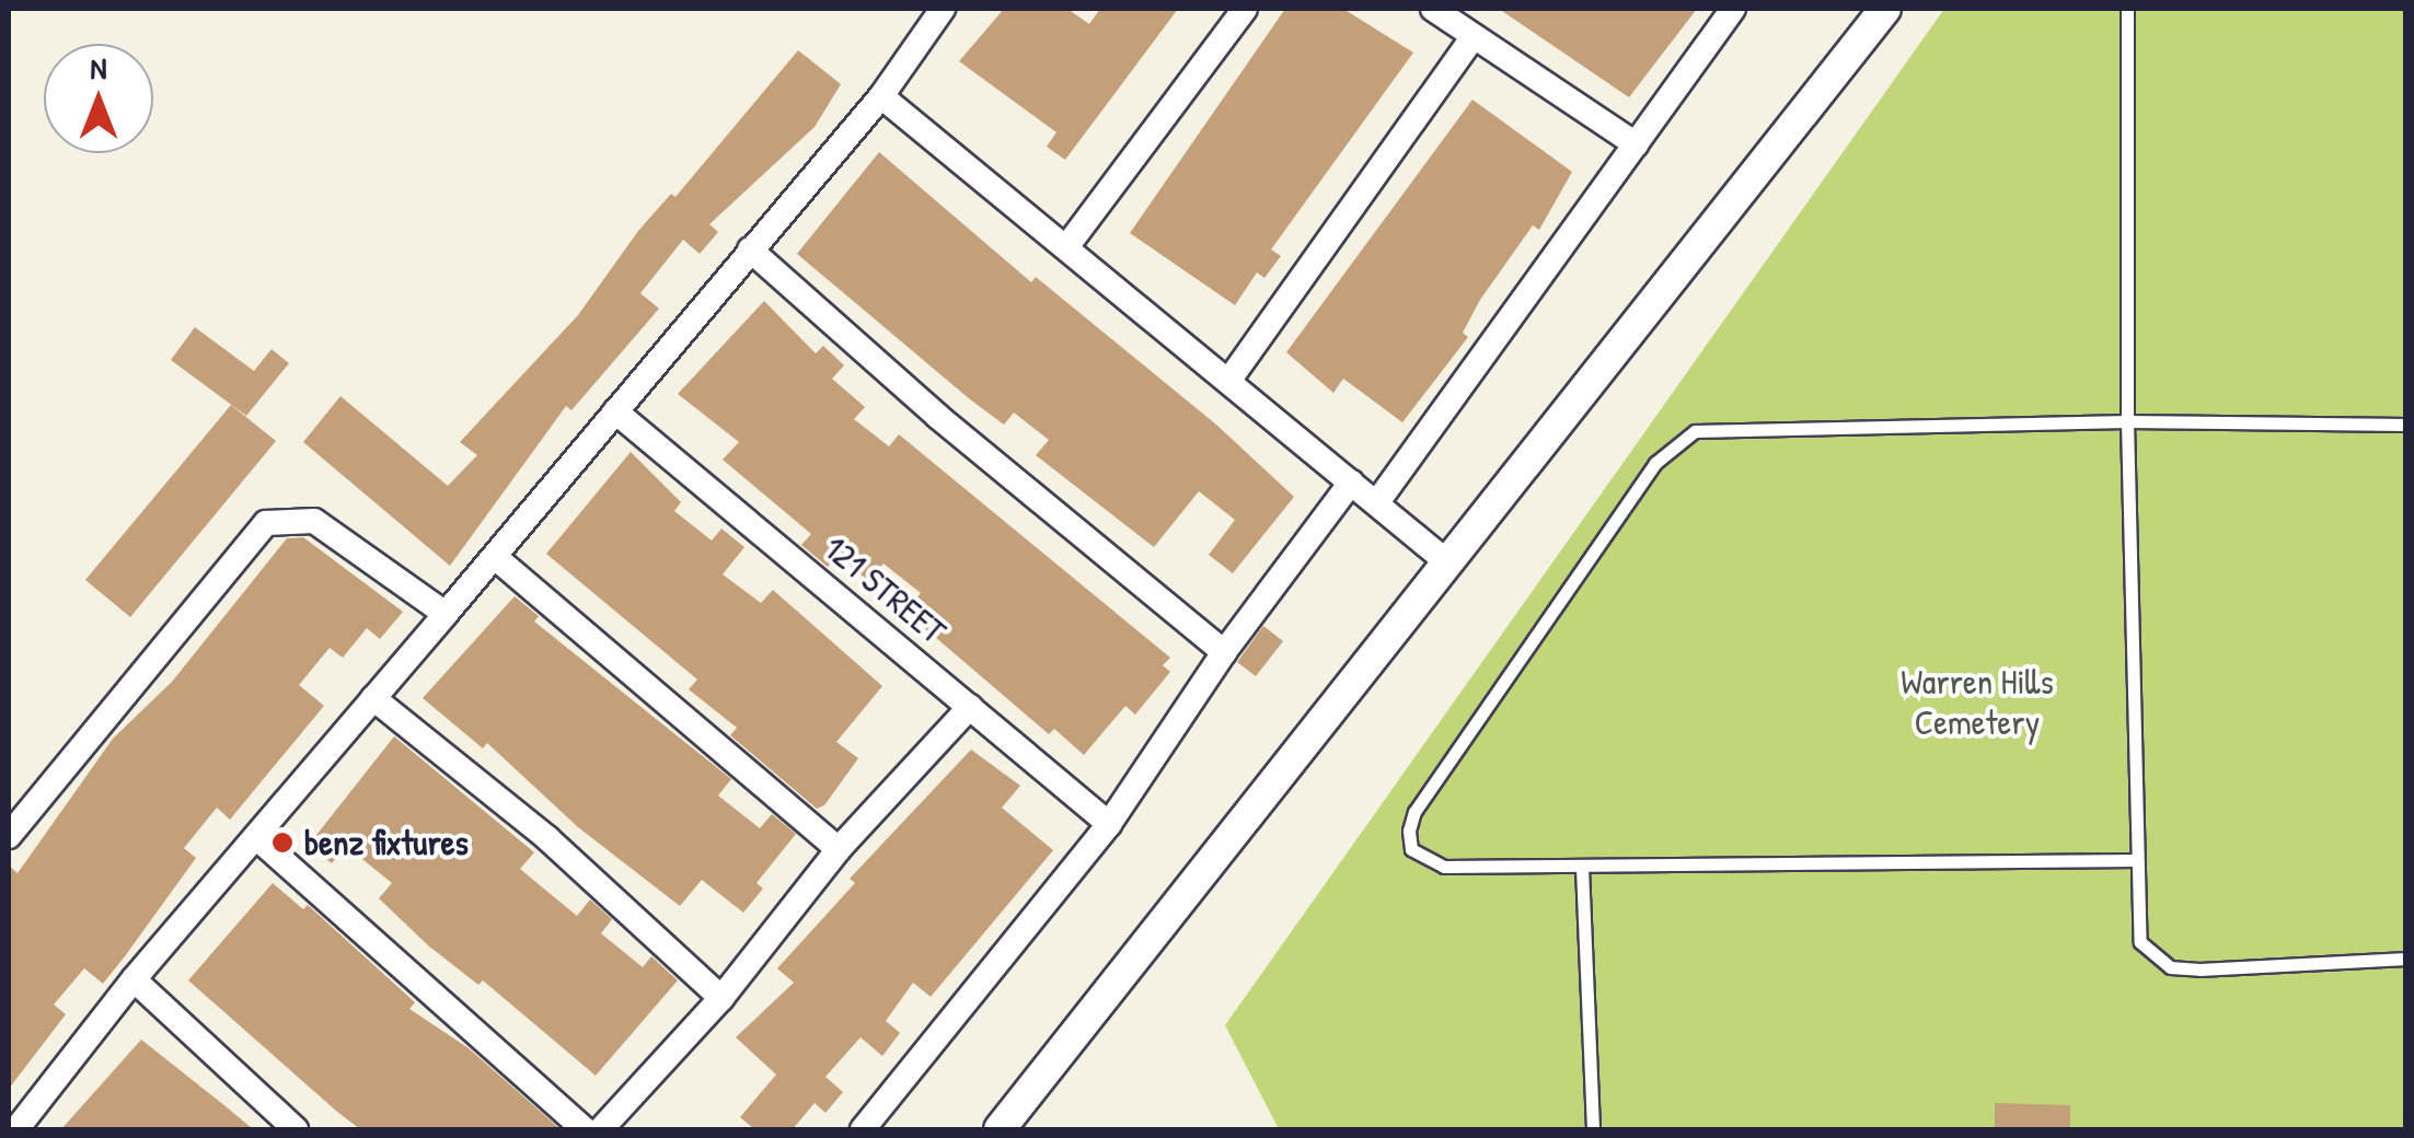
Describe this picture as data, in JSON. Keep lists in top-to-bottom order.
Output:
{
  "streets": {
    "street": ["121 STREET"]
  },
  "parks": ["Warren Hills Cemetery"],
  "places": ["benz fixtures"],
  "north": "top"
}
